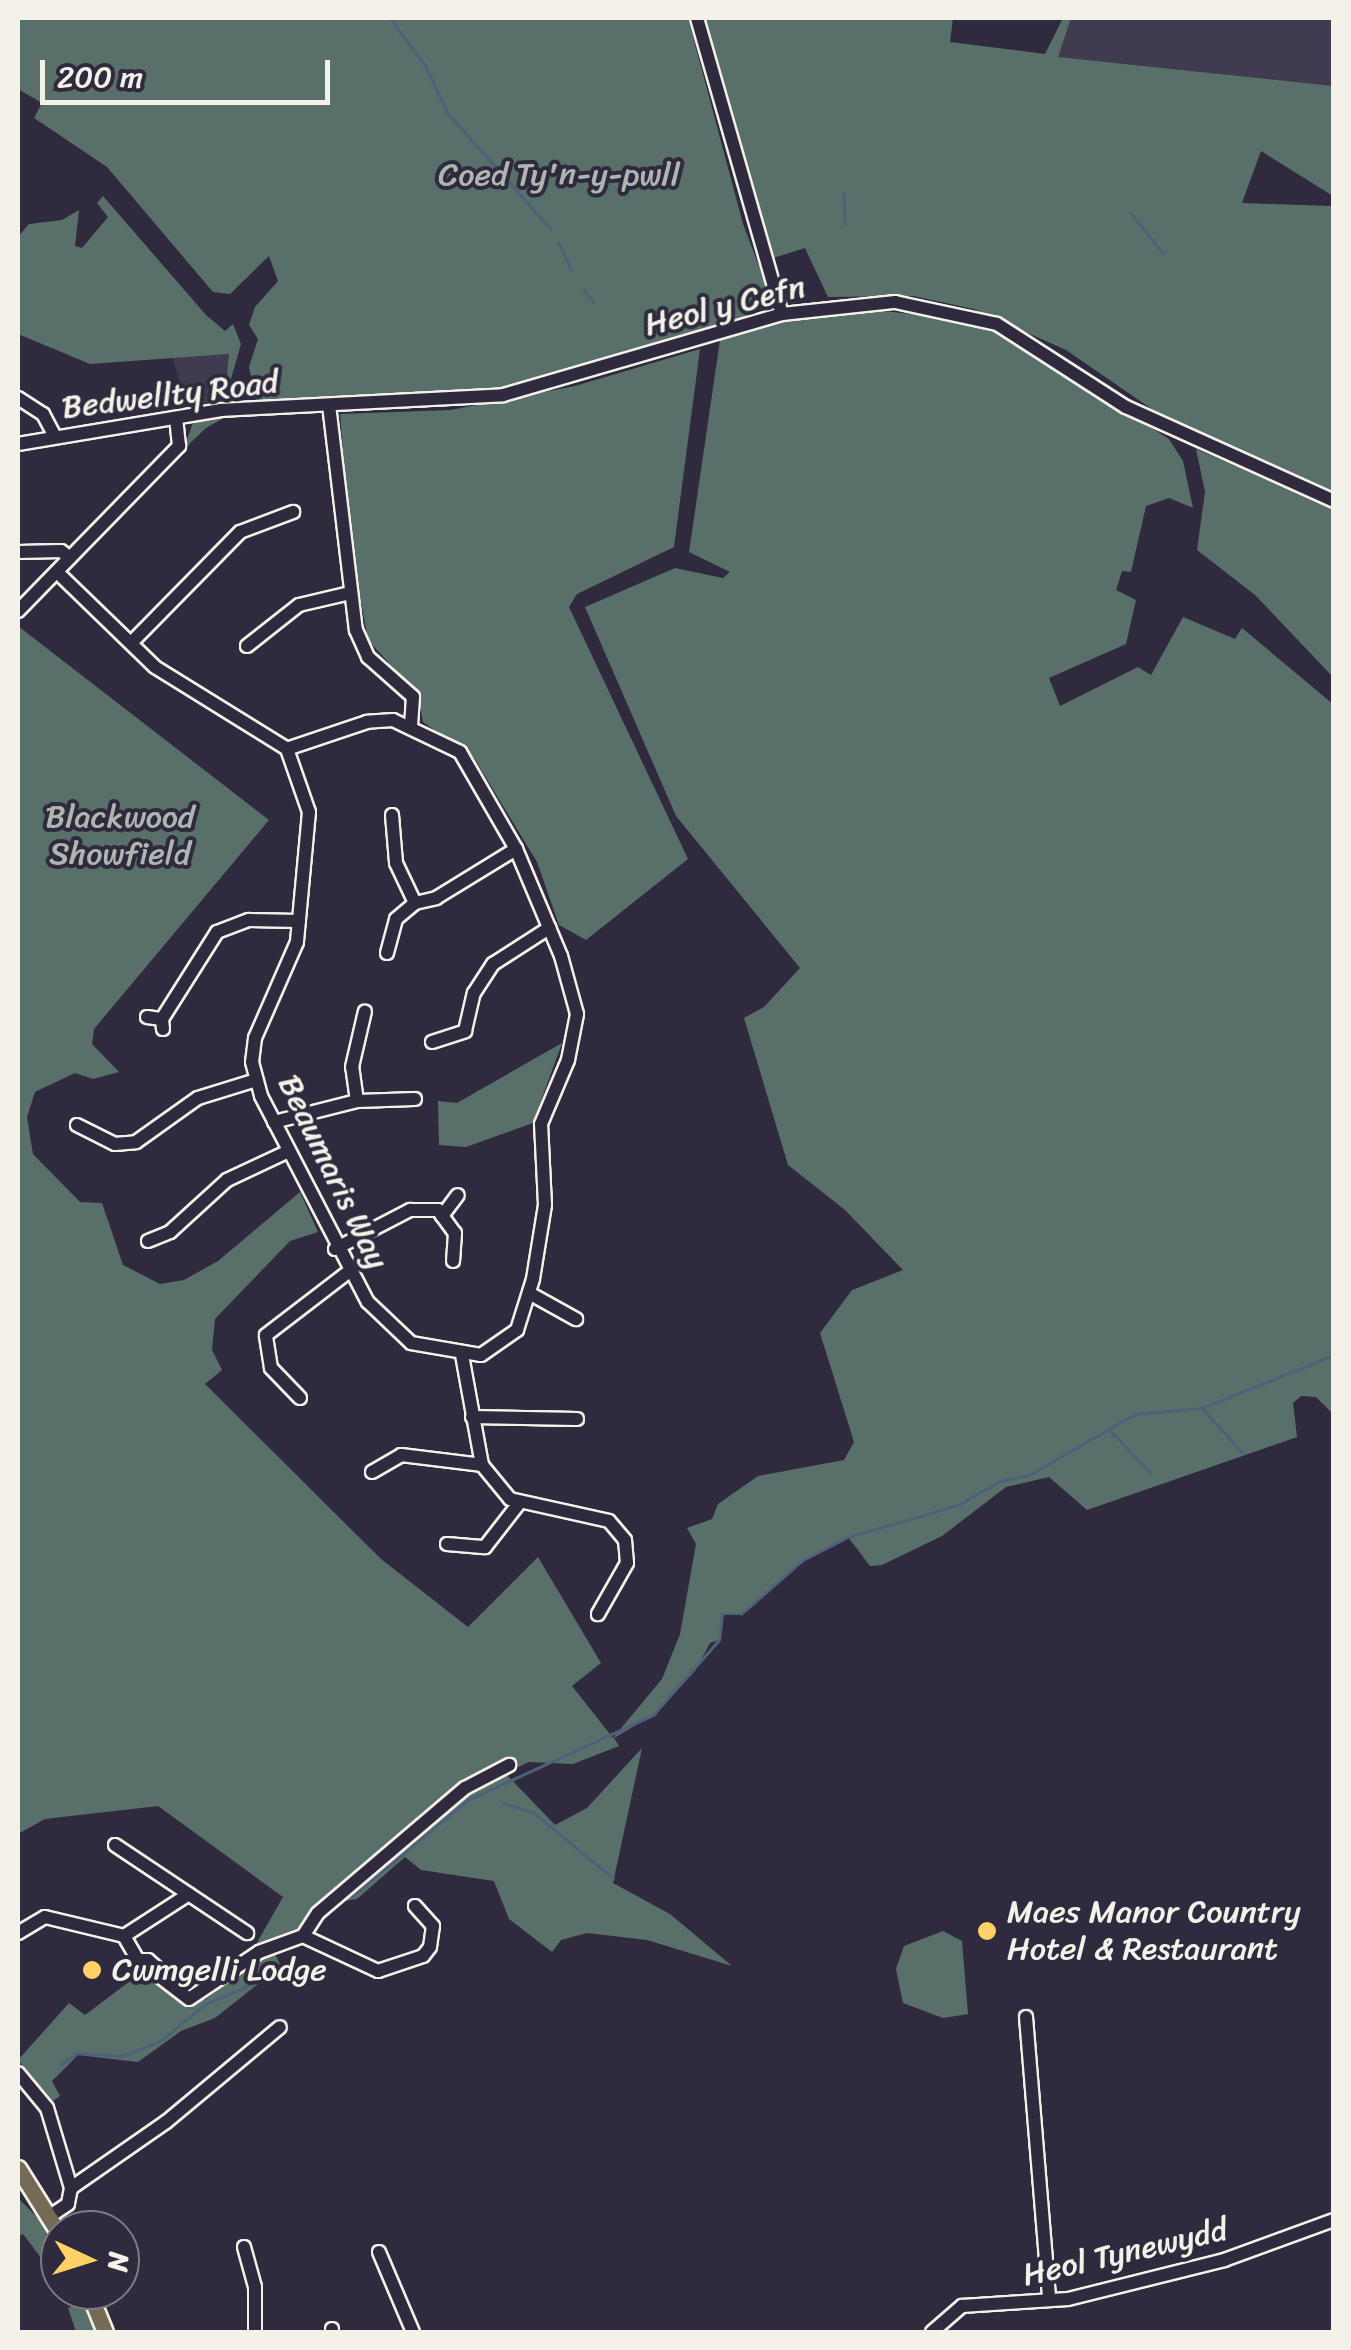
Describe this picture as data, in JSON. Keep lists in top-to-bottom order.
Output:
{
  "streets": {
    "street": [
      "Heol y Cefn",
      "Bedwellty Road",
      "Beaumaris Way",
      "Heol Tynewydd"
    ]
  },
  "crossings": [
    ["Heol y Cefn", "Bedwellty Road"]
  ],
  "parks": ["Coed Ty'n-y-pwll", "Blackwood Showfield"],
  "places": ["Maes Manor Country Hotel & Restaurant", "Cwmgelli Lodge"],
  "scale_bar": "200 m",
  "north": "right"
}
